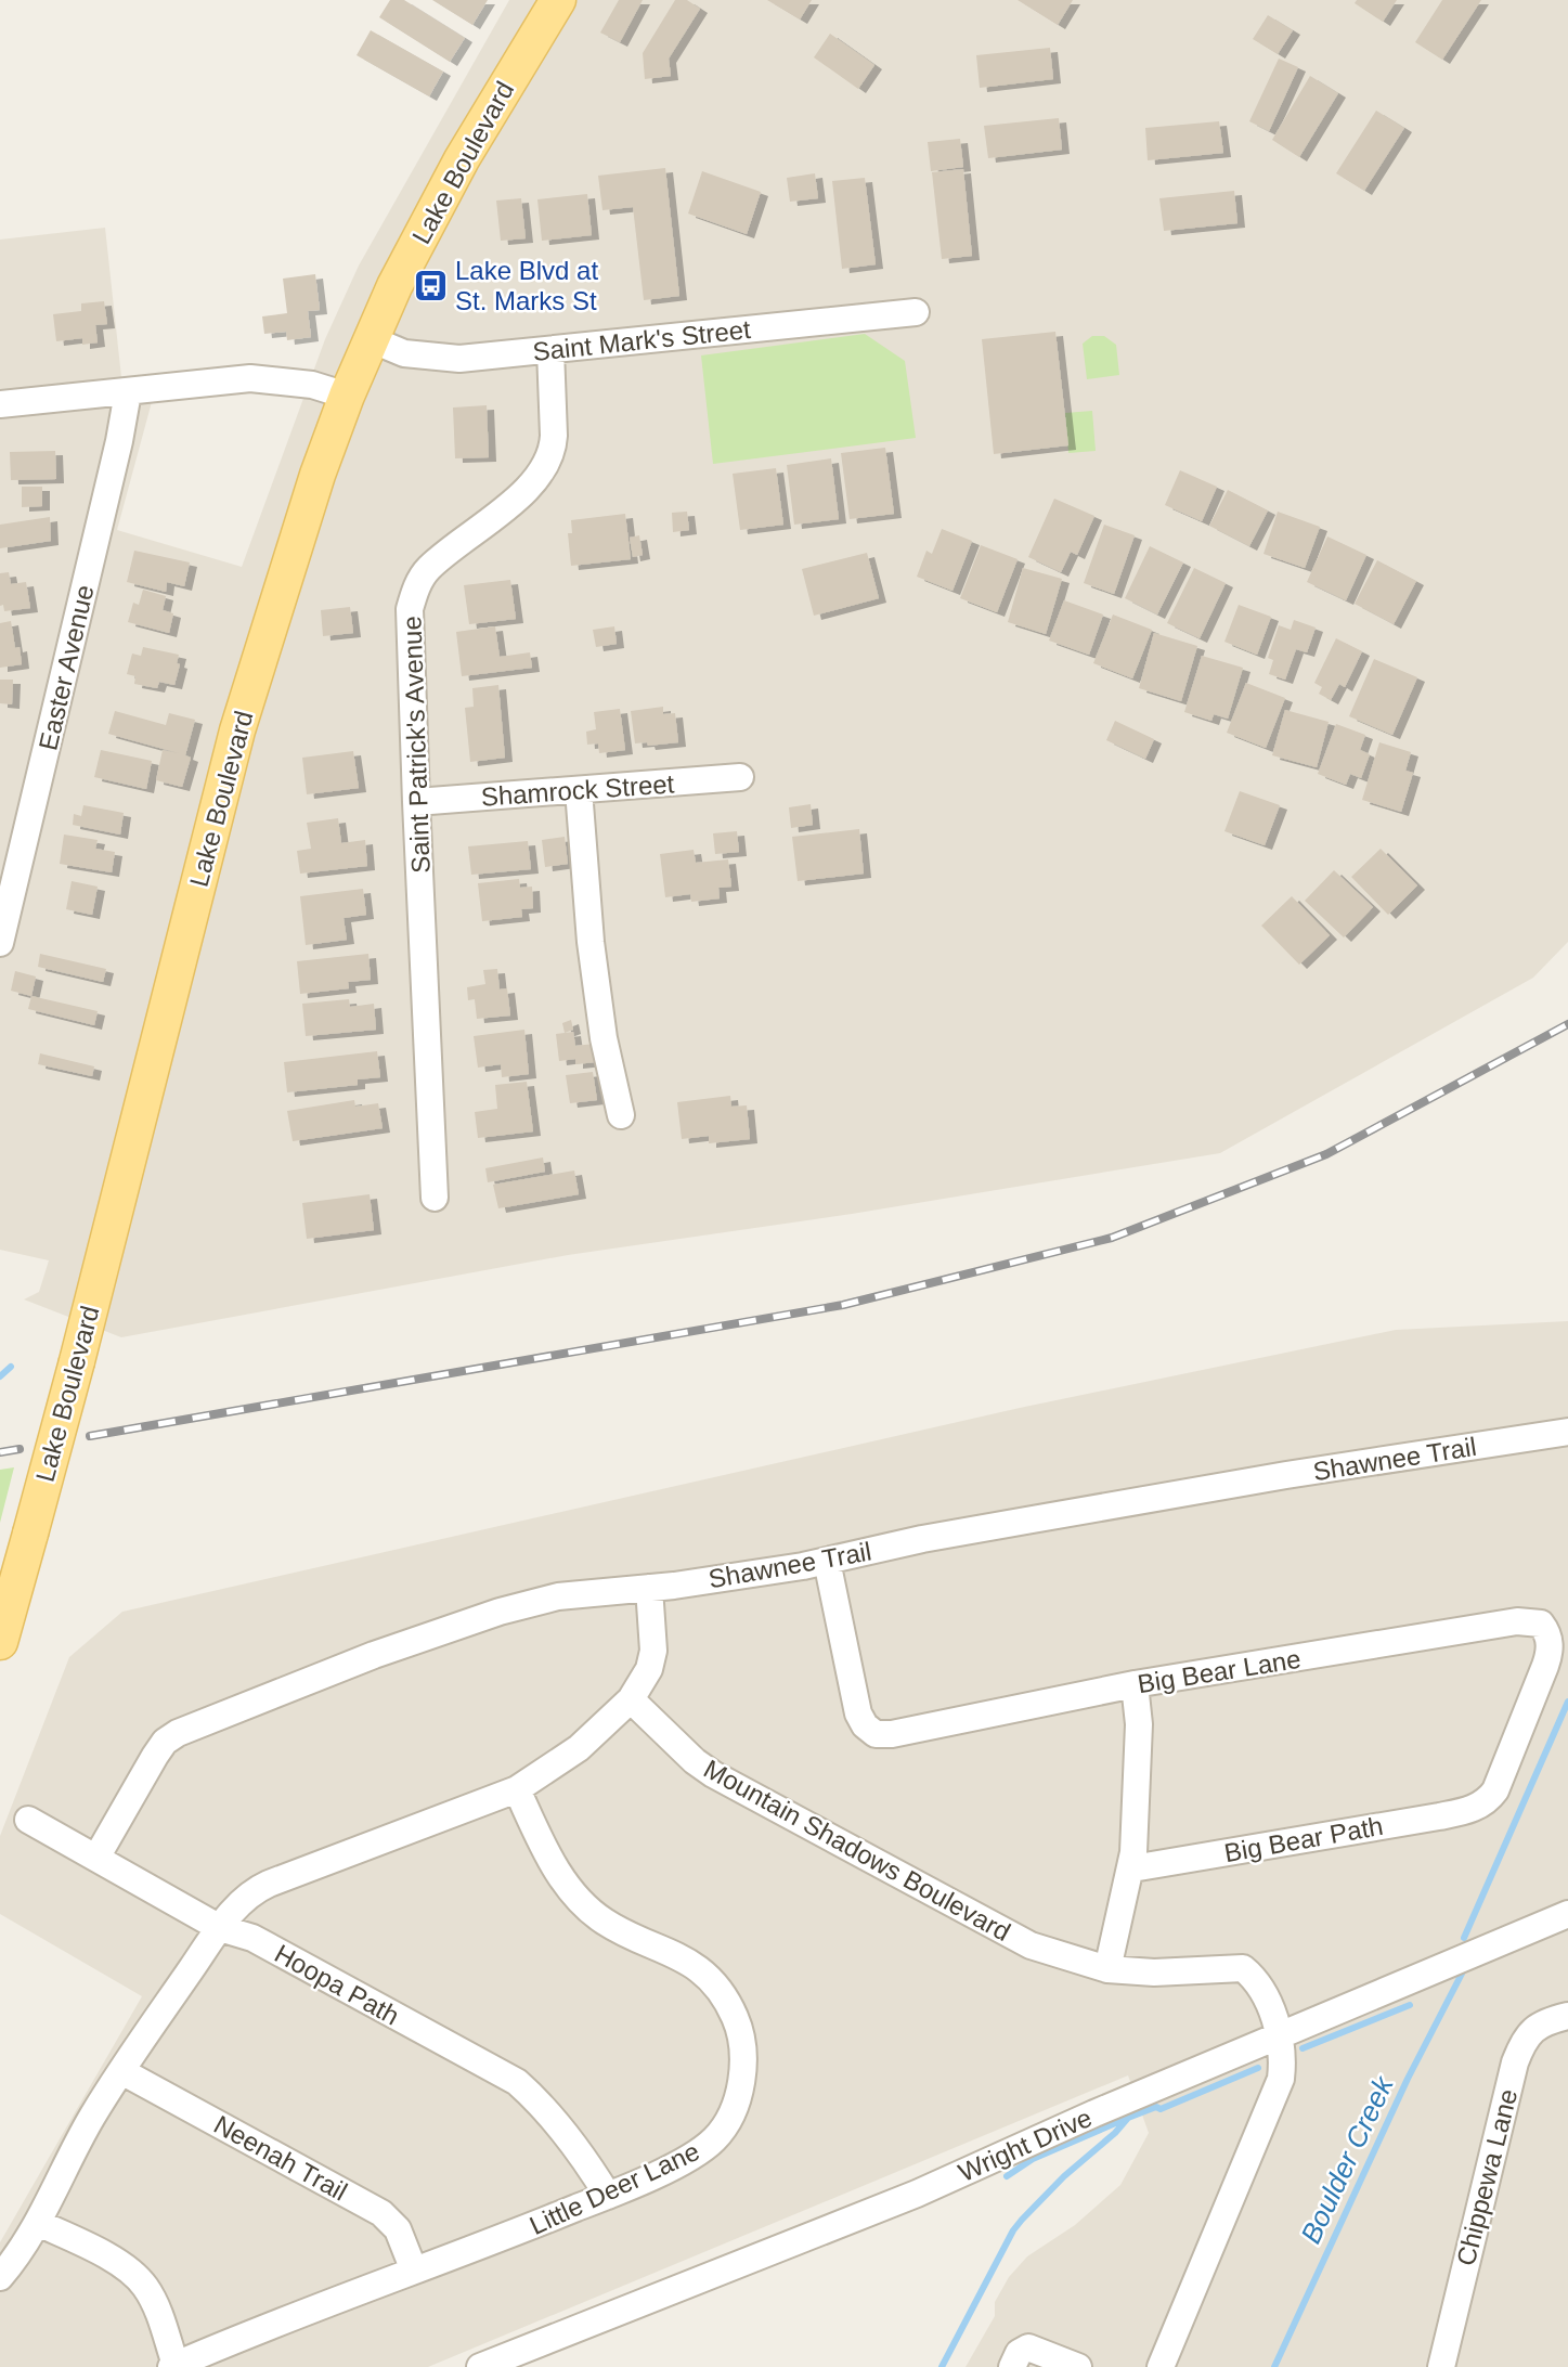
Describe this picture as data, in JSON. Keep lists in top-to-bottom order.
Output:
{
  "streets": {
    "main road": ["Lake Boulevard"],
    "street": [
      "Saint Mark's Street",
      "Easter Avenue",
      "Saint Patrick's Avenue",
      "Shamrock Street",
      "Shawnee Trail",
      "Big Bear Lane",
      "Big Bear Path",
      "Mountain Shadows Boulevard",
      "Hoopa Path",
      "Wright Drive",
      "Neenah Trail",
      "Chippewa Lane",
      "Little Deer Lane"
    ]
  },
  "crossings": [
    ["Lake Boulevard", "Saint Mark's Street"],
    ["Saint Mark's Street", "Saint Patrick's Avenue"],
    ["Saint Patrick's Avenue", "Shamrock Street"],
    ["Shawnee Trail", "Big Bear Lane"],
    ["Shawnee Trail", "Hoopa Path"],
    ["Big Bear Lane", "Big Bear Path"],
    ["Mountain Shadows Boulevard", "Wright Drive"],
    ["Hoopa Path", "Little Deer Lane"],
    ["Neenah Trail", "Little Deer Lane"]
  ],
  "water": ["Boulder Creek"],
  "places": {
    "bus stop": ["Lake Blvd at St. Marks St"]
  }
}
